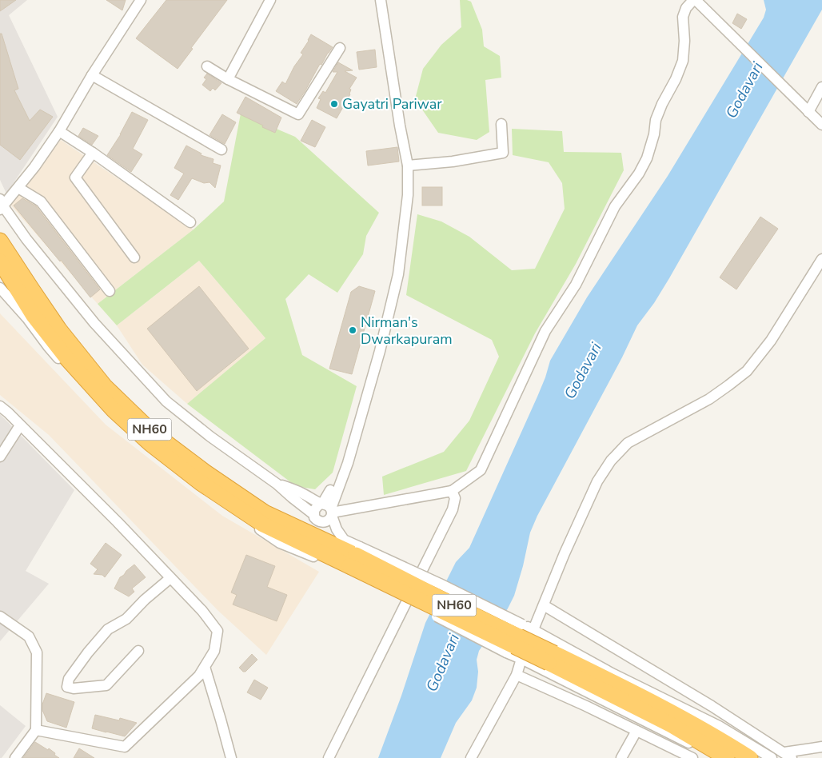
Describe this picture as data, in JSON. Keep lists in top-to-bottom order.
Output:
{
  "streets": {
    "highway": ["NH60"]
  },
  "water": ["Godavari"],
  "places": ["Gayatri Pariwar", "Nirman's Dwarkapuram"]
}
